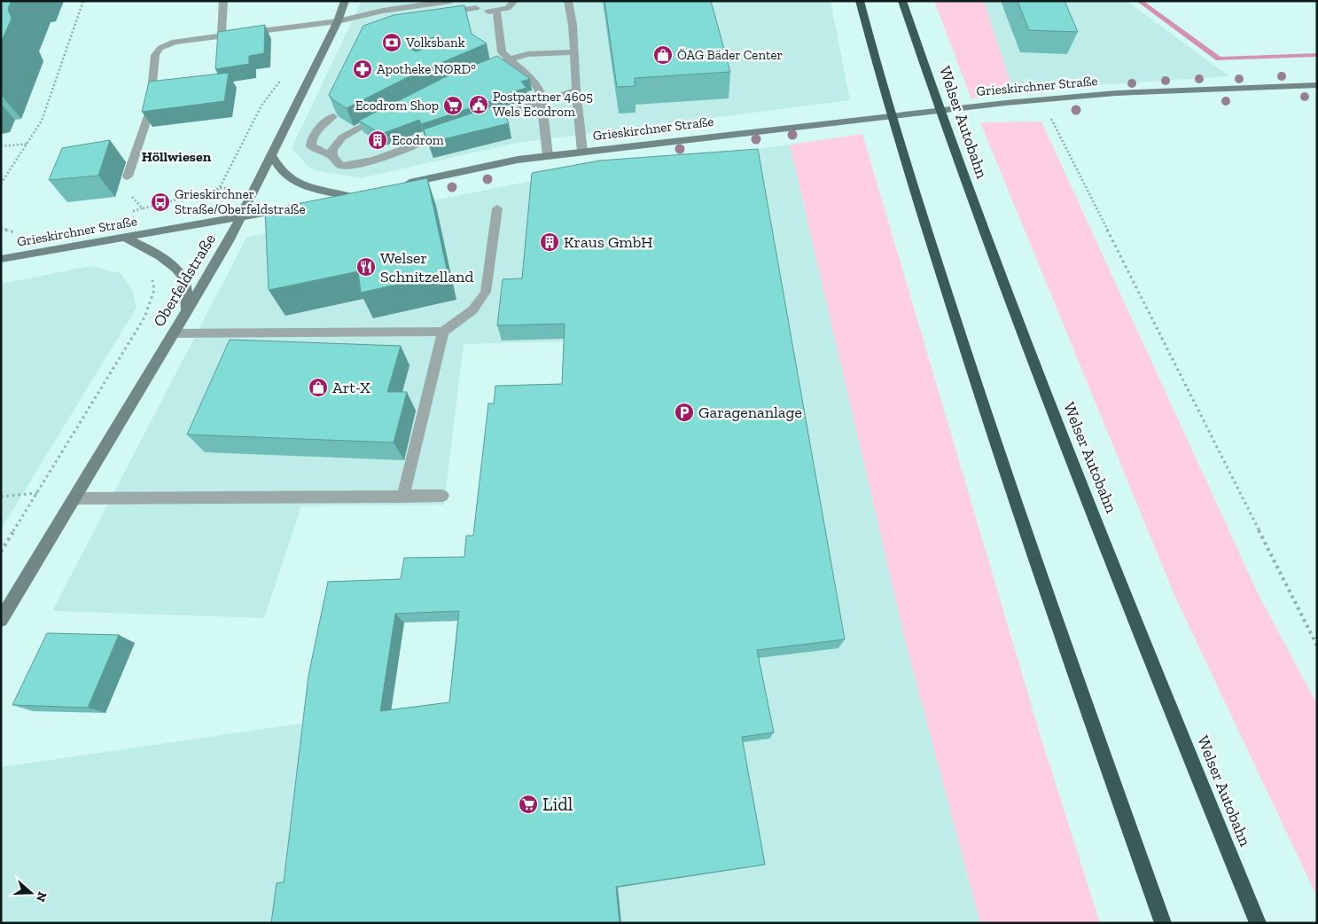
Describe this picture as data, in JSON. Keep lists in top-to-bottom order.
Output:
{
  "streets": {
    "highway": ["Welser Autobahn"],
    "main road": ["Grieskirchner Straße", "Oberfeldstraße"]
  },
  "crossings": [
    ["Grieskirchner Straße", "Oberfeldstraße"]
  ],
  "districts": ["Höllwiesen"],
  "places": {
    "bank": ["Volksbank"],
    "shop": ["ÖAG Bäder Center", "Art-X"],
    "pharmacy": ["Apotheke NORD°"],
    "public building": ["Postpartner 4605 Wels Ecodrom"],
    "supermarket": ["Ecodrom Shop", "Lidl"],
    "building": ["Ecodrom", "Kraus GmbH"],
    "bus stop": ["Grieskirchner Straße/Oberfeldstraße"],
    "restaurant": ["Welser Schnitzelland"],
    "parking": ["Garagenanlage"]
  },
  "north": "right"
}
